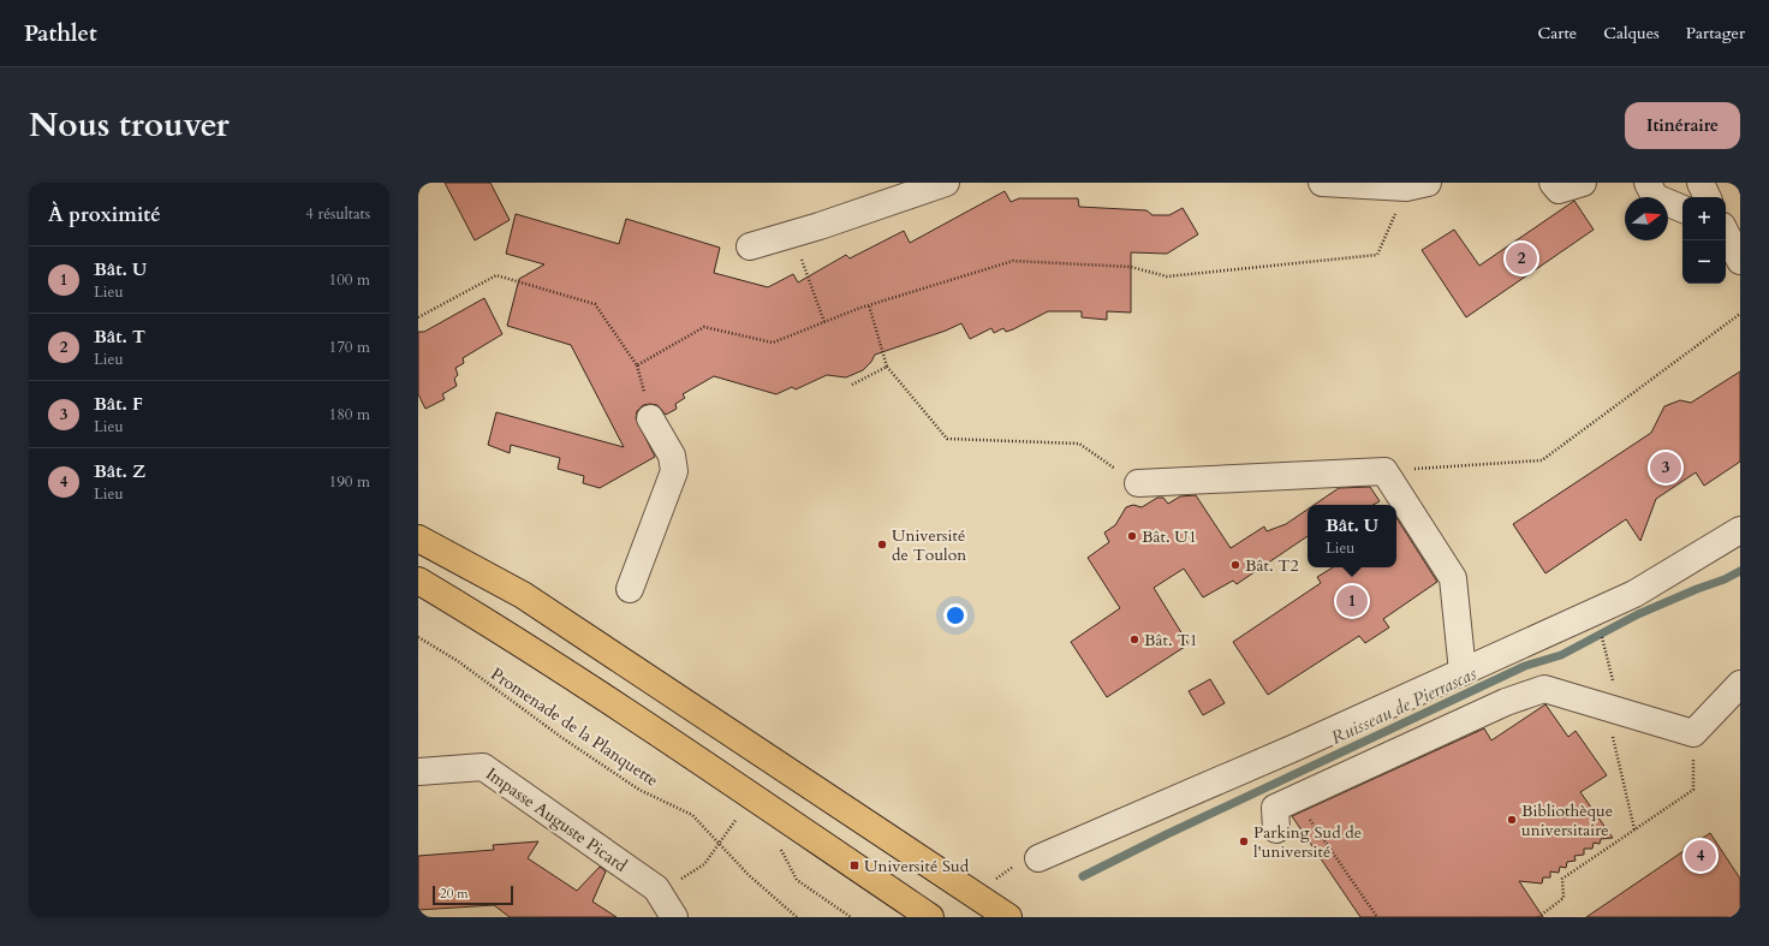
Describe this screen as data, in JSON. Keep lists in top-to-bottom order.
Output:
{
  "streets": {
    "street": ["Impasse Auguste Picard"],
    "path": ["Promenade de la Planquette"]
  },
  "water": ["Ruisseau de Pierrascas"],
  "places": {
    "other": [
      "Bât. U1",
      "Université de Toulon",
      "Bât. T2",
      "Bât. T1",
      "Bibliothèque universitaire",
      "Parking Sud de l'université"
    ],
    "transit": ["Université Sud"]
  },
  "scale_bar": "20 m",
  "north": "right",
  "page": {
    "header": "Pathlet",
    "nav": ["Carte", "Calques", "Partager"],
    "title": "Nous trouver",
    "buttons": "Itinéraire",
    "heading": ["À proximité", "4 résultats"],
    "map_buttons": ["+", "−"],
    "pins": [
      "2",
      "3",
      "1",
      "4"
    ],
    "list": [
      {
        "mark": "1",
        "name": "Bât. U",
        "note": "Lieu",
        "value": "100 m"
      },
      {
        "mark": "2",
        "name": "Bât. T",
        "note": "Lieu",
        "value": "170 m"
      },
      {
        "mark": "3",
        "name": "Bât. F",
        "note": "Lieu",
        "value": "180 m"
      },
      {
        "mark": "4",
        "name": "Bât. Z",
        "note": "Lieu",
        "value": "190 m"
      }
    ],
    "popup": ["Bât. U", "Lieu"],
    "scale": "20 m"
  }
}
